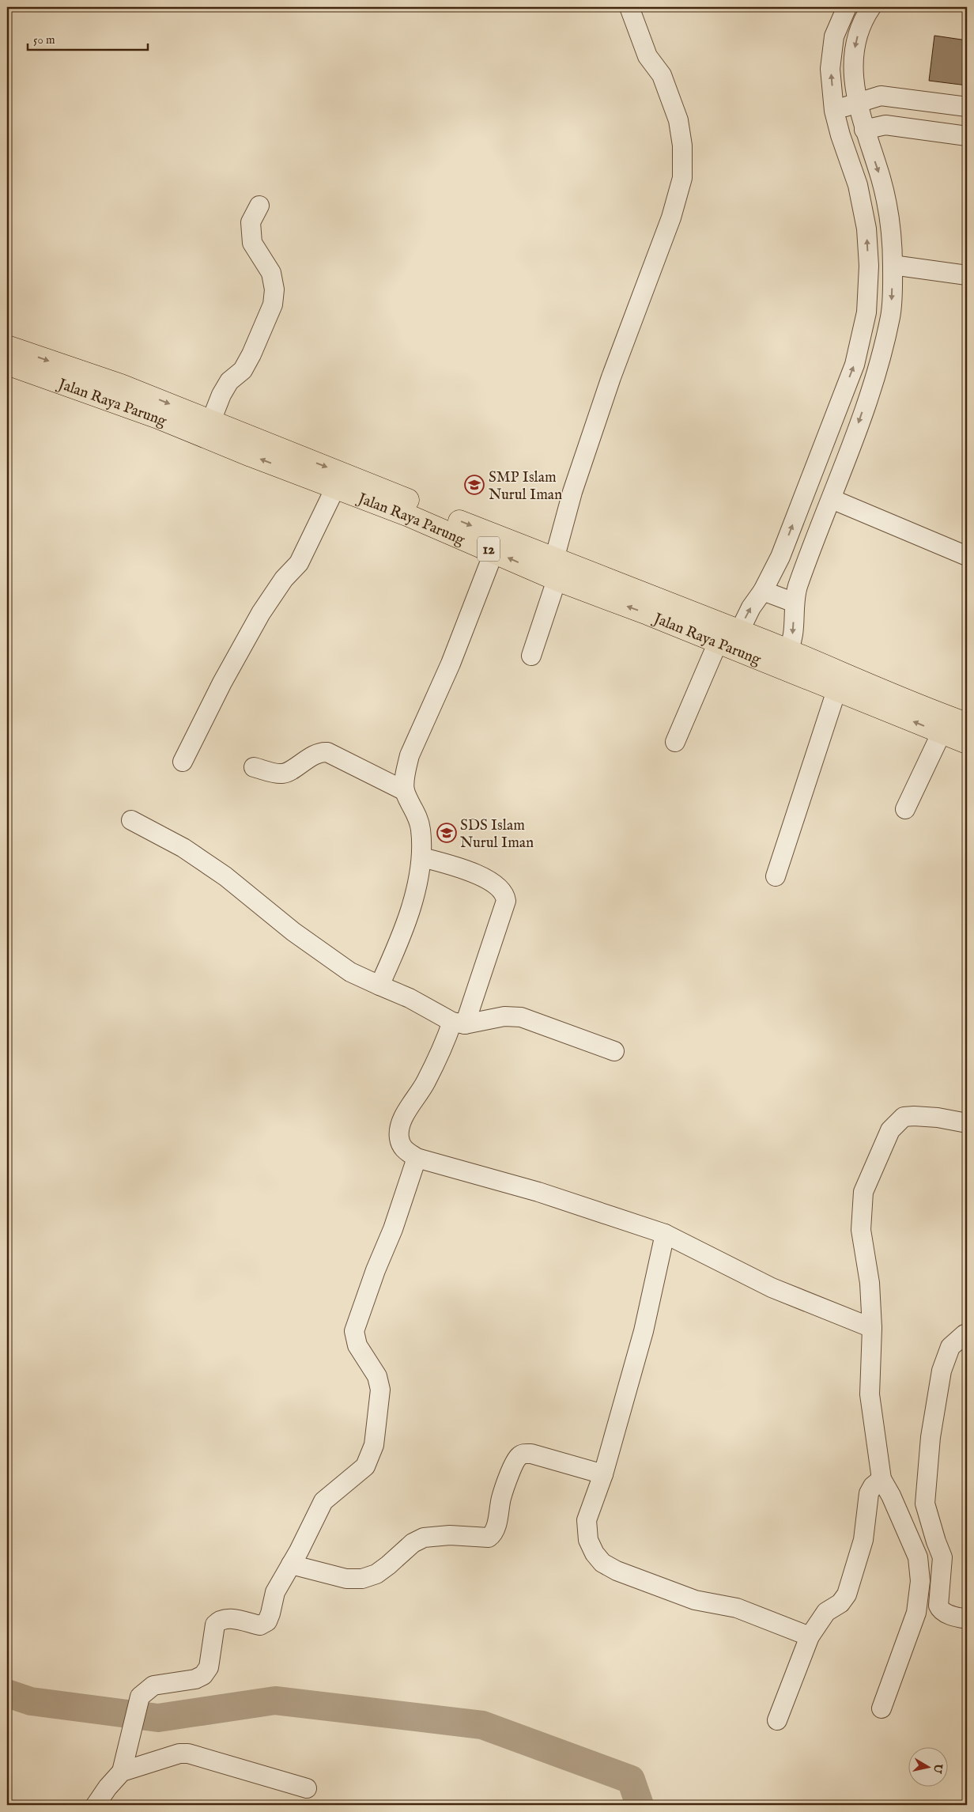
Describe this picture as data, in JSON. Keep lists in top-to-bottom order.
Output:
{
  "streets": {
    "highway": ["Jalan Raya Parung", "12"]
  },
  "places": {
    "school or university": ["SMP Islam Nurul Iman", "SDS Islam Nurul Iman"]
  },
  "scale_bar": "50 m",
  "north": "right"
}
